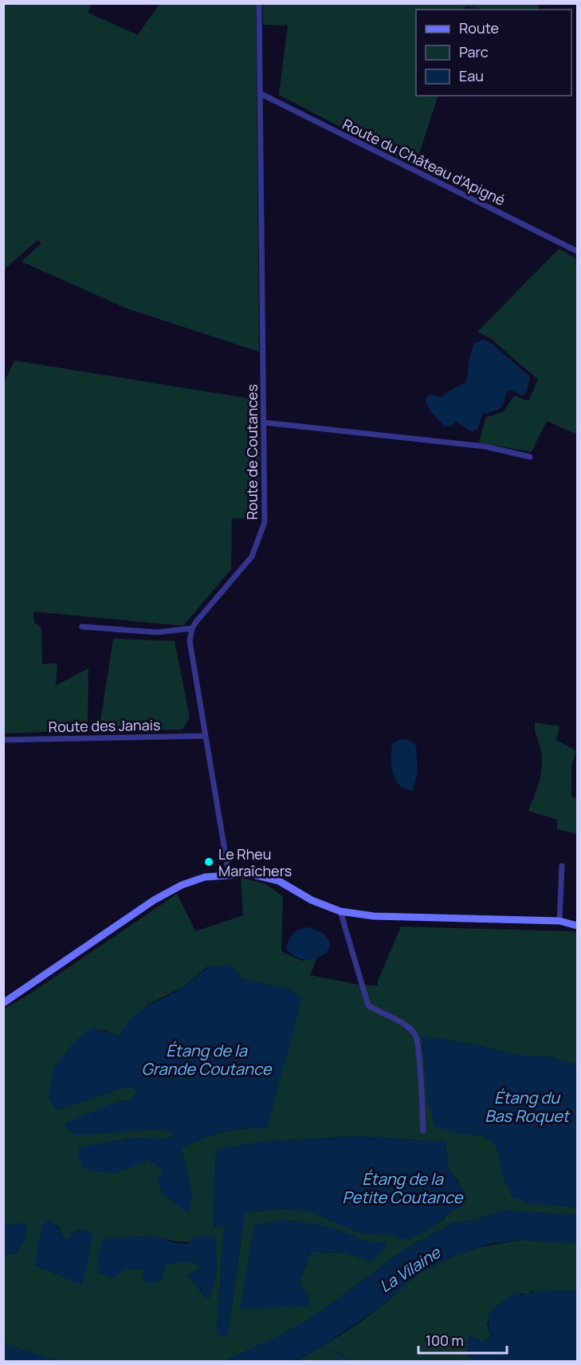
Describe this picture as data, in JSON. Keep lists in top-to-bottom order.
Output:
{
  "streets": {
    "street": ["Route du Château d'Apigné", "Route de Coutances", "Route des Janais"]
  },
  "crossings": [
    ["Route du Château d'Apigné", "Route de Coutances"]
  ],
  "water": [
    "Étang de la Grande Coutance",
    "Étang du Bas Roquet",
    "Étang de la Petite Coutance",
    "La Vilaine"
  ],
  "places": ["Le Rheu Maraîchers"],
  "legend": ["Route", "Parc", "Eau"],
  "scale_bar": "100 m"
}
